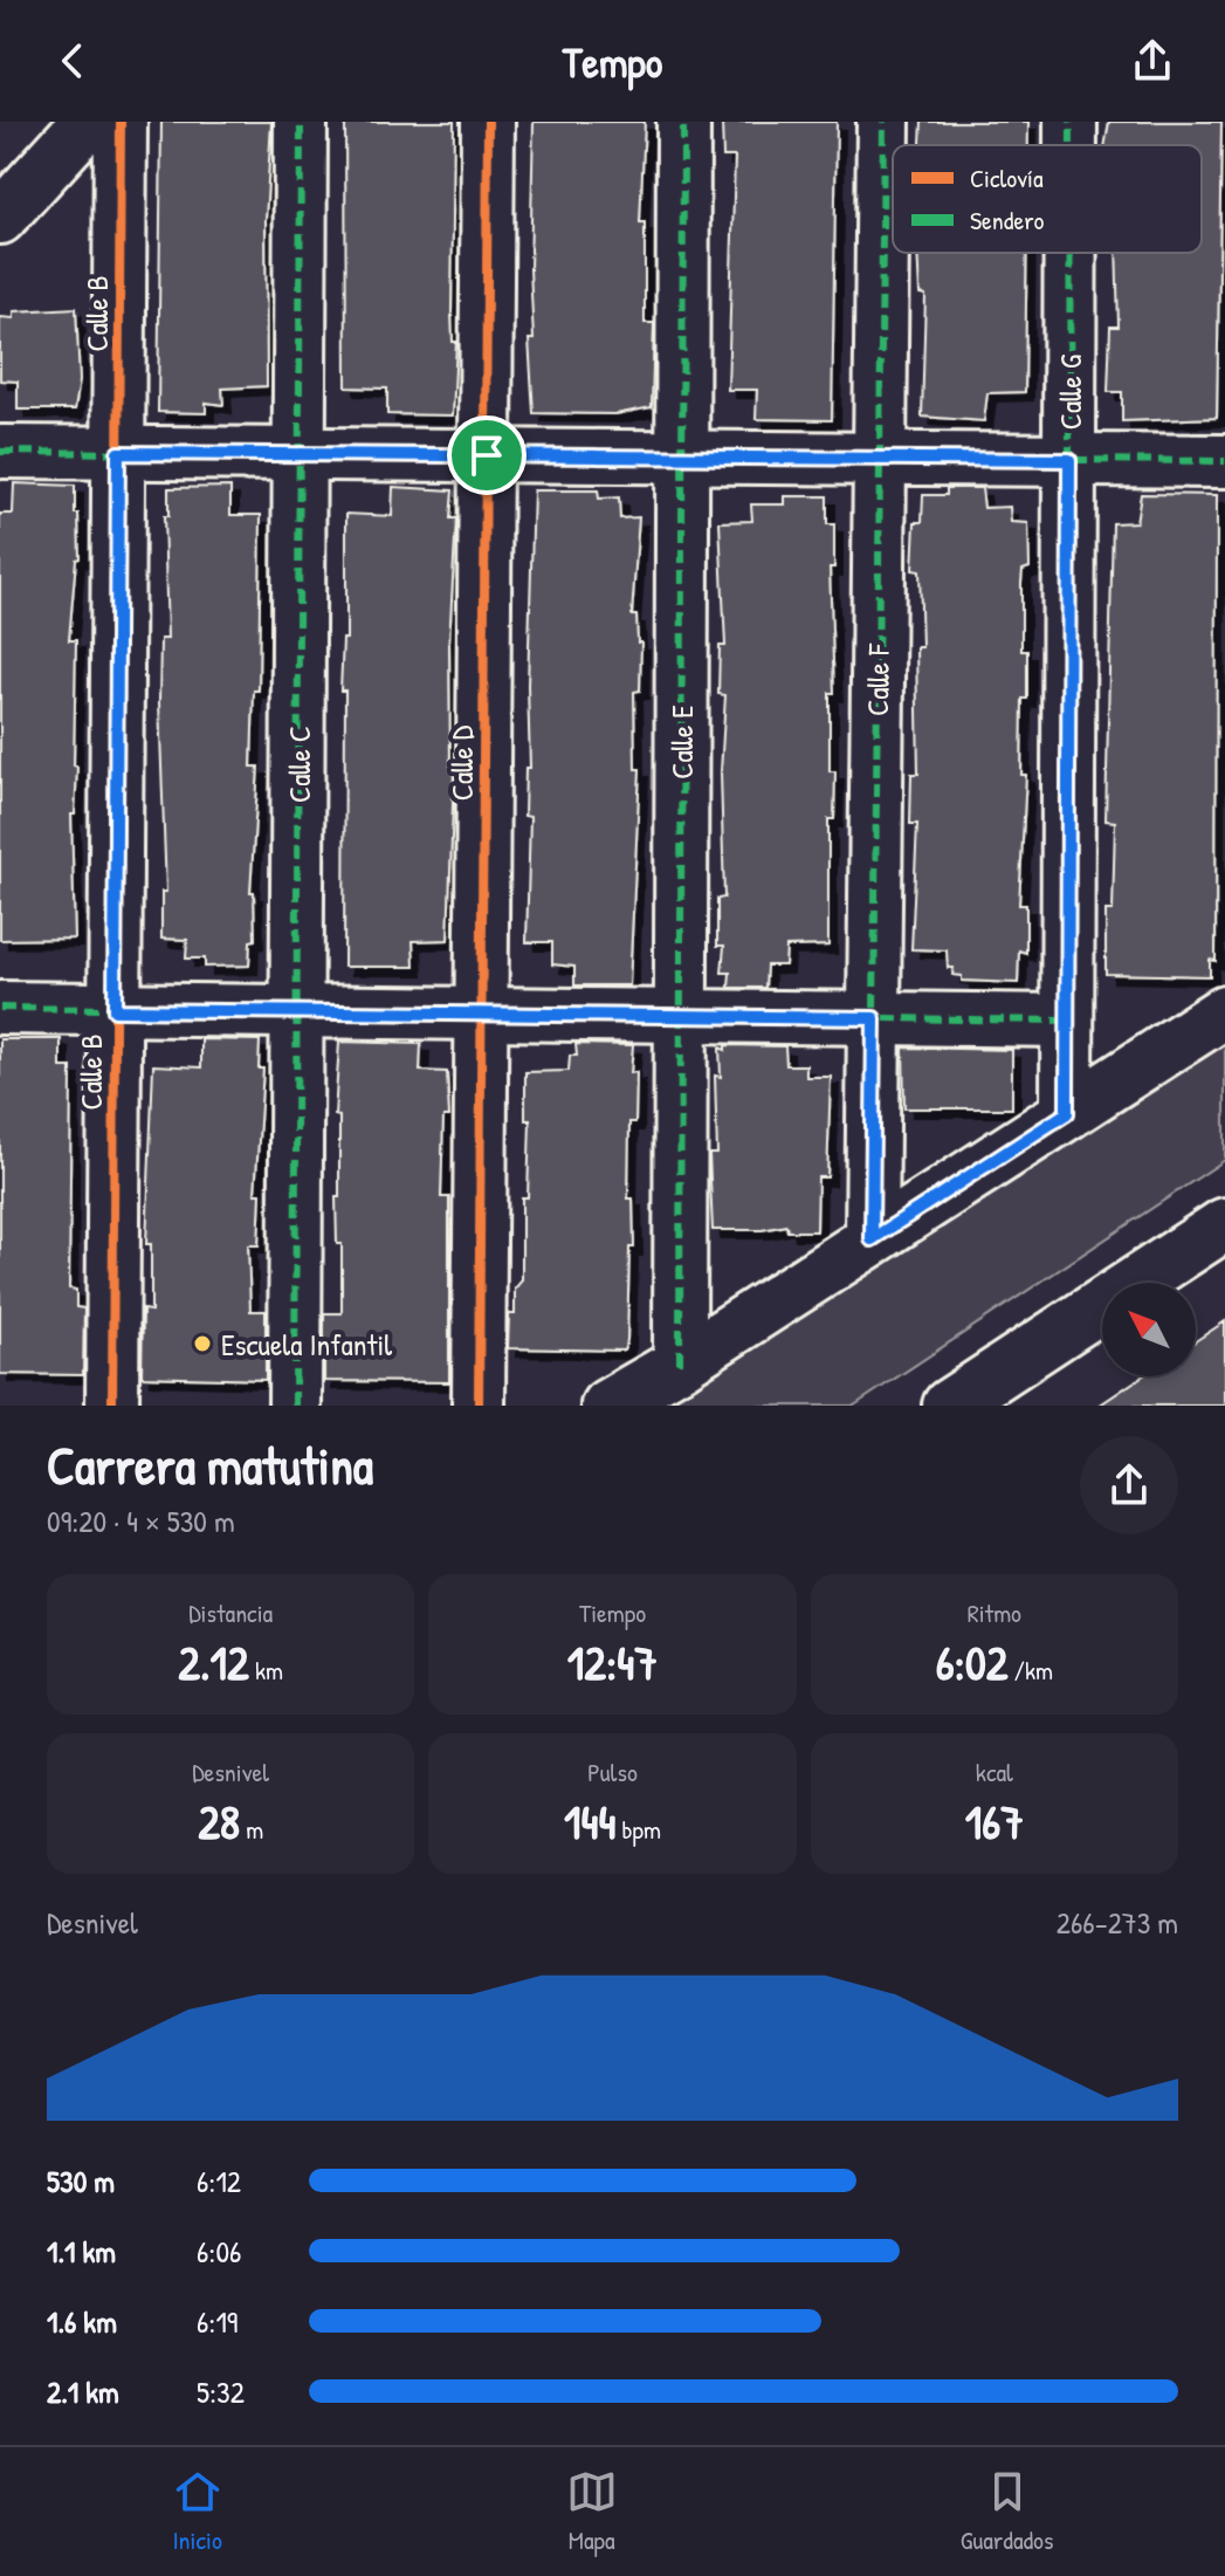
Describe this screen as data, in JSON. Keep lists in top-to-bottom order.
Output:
{
  "streets": {
    "street": [
      "Calle B",
      "Calle G",
      "Calle F",
      "Calle E",
      "Calle D",
      "Calle C"
    ]
  },
  "places": ["Escuela Infantil"],
  "legend": ["Ciclovía", "Sendero"],
  "north": "top left",
  "page": {
    "header": "Tempo",
    "heading": ["Carrera matutina", "09:20 · 4 × 530 m"],
    "stats": [
      ["Distancia", "2.12 km"],
      ["Tiempo", "12:47"],
      ["Ritmo", "6:02 /km"],
      ["Desnivel", "28 m"],
      ["Pulso", "144 bpm"],
      ["kcal", "167"]
    ],
    "chart": ["Desnivel", "266–273 m"],
    "list": [
      {
        "name": "530 m",
        "note": "6:12"
      },
      {
        "name": "1.1 km",
        "note": "6:06"
      },
      {
        "name": "1.6 km",
        "note": "6:19"
      },
      {
        "name": "2.1 km",
        "note": "5:32"
      }
    ],
    "tabs": ["Inicio", "Mapa", "Guardados"]
  }
}
